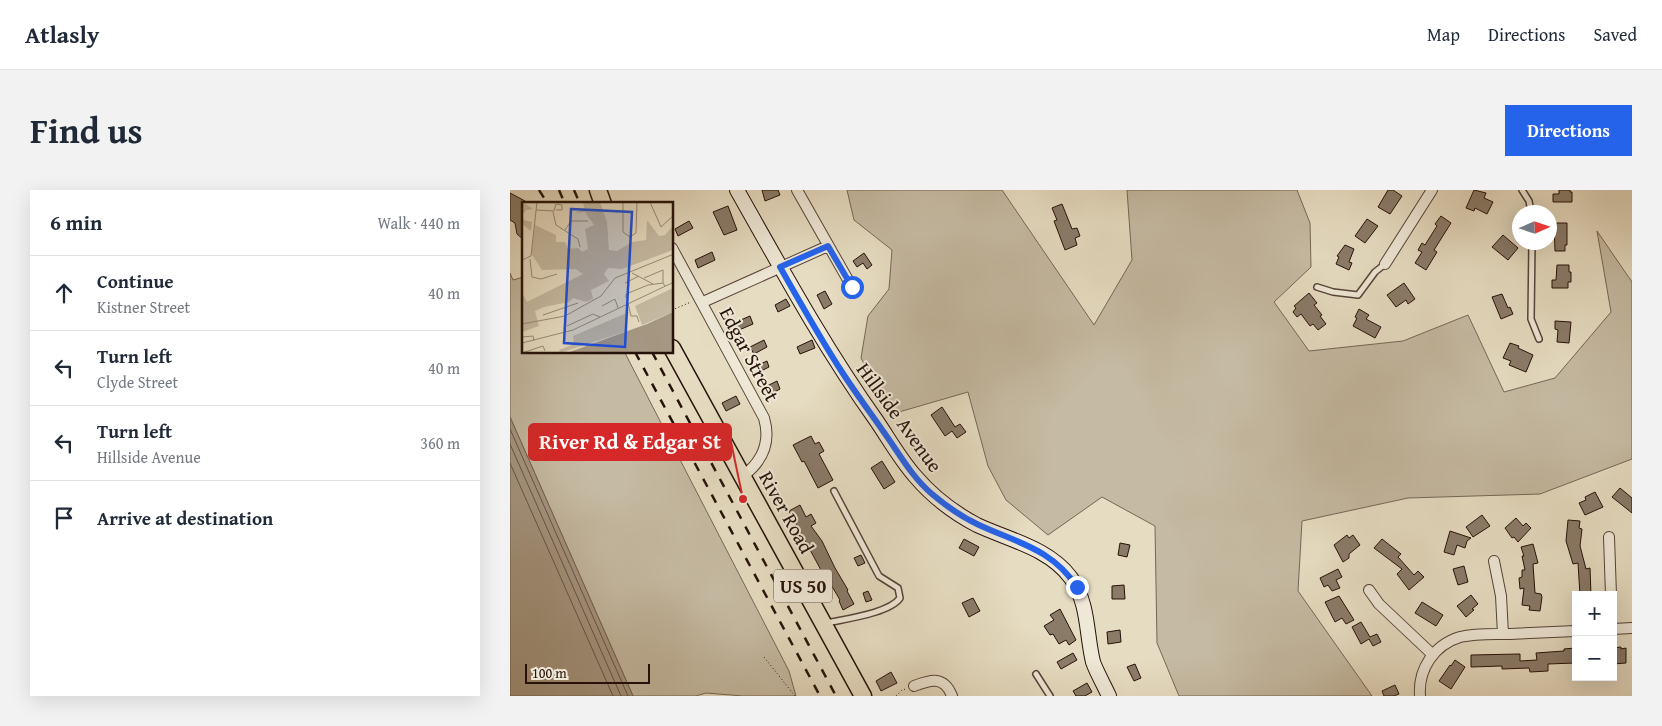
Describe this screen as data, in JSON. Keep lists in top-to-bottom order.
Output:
{
  "streets": {
    "main road": ["River Road", "US 50"],
    "street": ["Edgar Street", "Hillside Avenue"]
  },
  "crossings": [
    ["Edgar Street", "River Road"]
  ],
  "places": ["River Rd & Edgar St"],
  "scale_bar": "100 m",
  "north": "right",
  "page": {
    "header": "Atlasly",
    "nav": ["Map", "Directions", "Saved"],
    "title": "Find us",
    "buttons": "Directions",
    "heading": ["6 min", "Walk · 440 m"],
    "list": [
      ["Continue", "Kistner Street", "40 m"],
      ["Turn left", "Clyde Street", "40 m"],
      ["Turn left", "Hillside Avenue", "360 m"],
      "Arrive at destination"
    ],
    "map_buttons": ["+", "−"],
    "scale": "100 m"
  }
}
